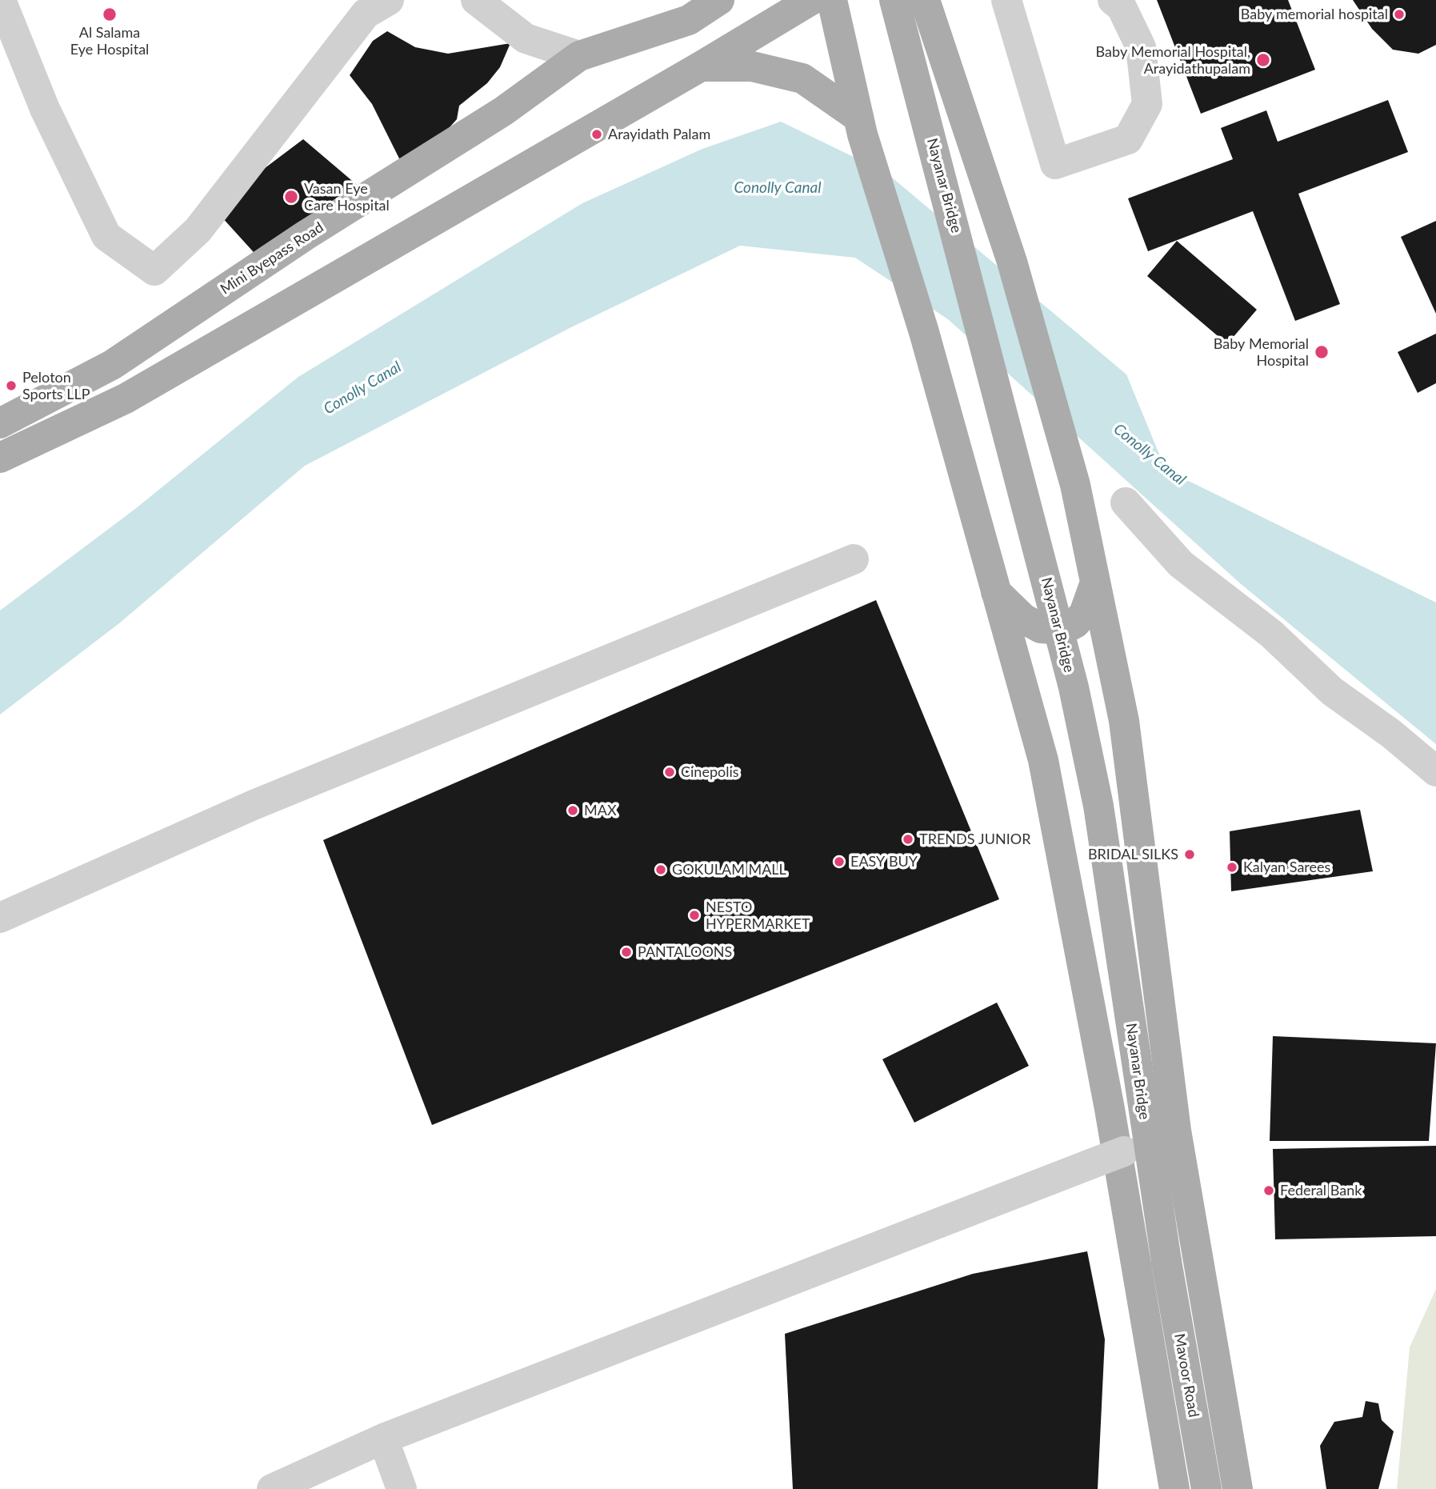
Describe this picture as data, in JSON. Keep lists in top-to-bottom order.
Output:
{
  "streets": {
    "main road": ["Nayanar Bridge", "Mini Byepass Road", "Mavoor Road"]
  },
  "crossings": [
    ["Nayanar Bridge", "Mavoor Road"]
  ],
  "water": ["Conolly Canal"],
  "places": [
    "Al Salama Eye Hospital",
    "Baby memorial hospital",
    "Baby Memorial Hospital, Arayidathupalam",
    "Arayidath Palam",
    "Vasan Eye Care Hospital",
    "Baby Memorial Hospital",
    "Peloton Sports LLP",
    "Cinepolis",
    "MAX",
    "TRENDS JUNIOR",
    "BRIDAL SILKS",
    "EASY BUY",
    "Kalyan Sarees",
    "GOKULAM MALL",
    "NESTO HYPERMARKET",
    "PANTALOONS",
    "Federal Bank"
  ]
}
